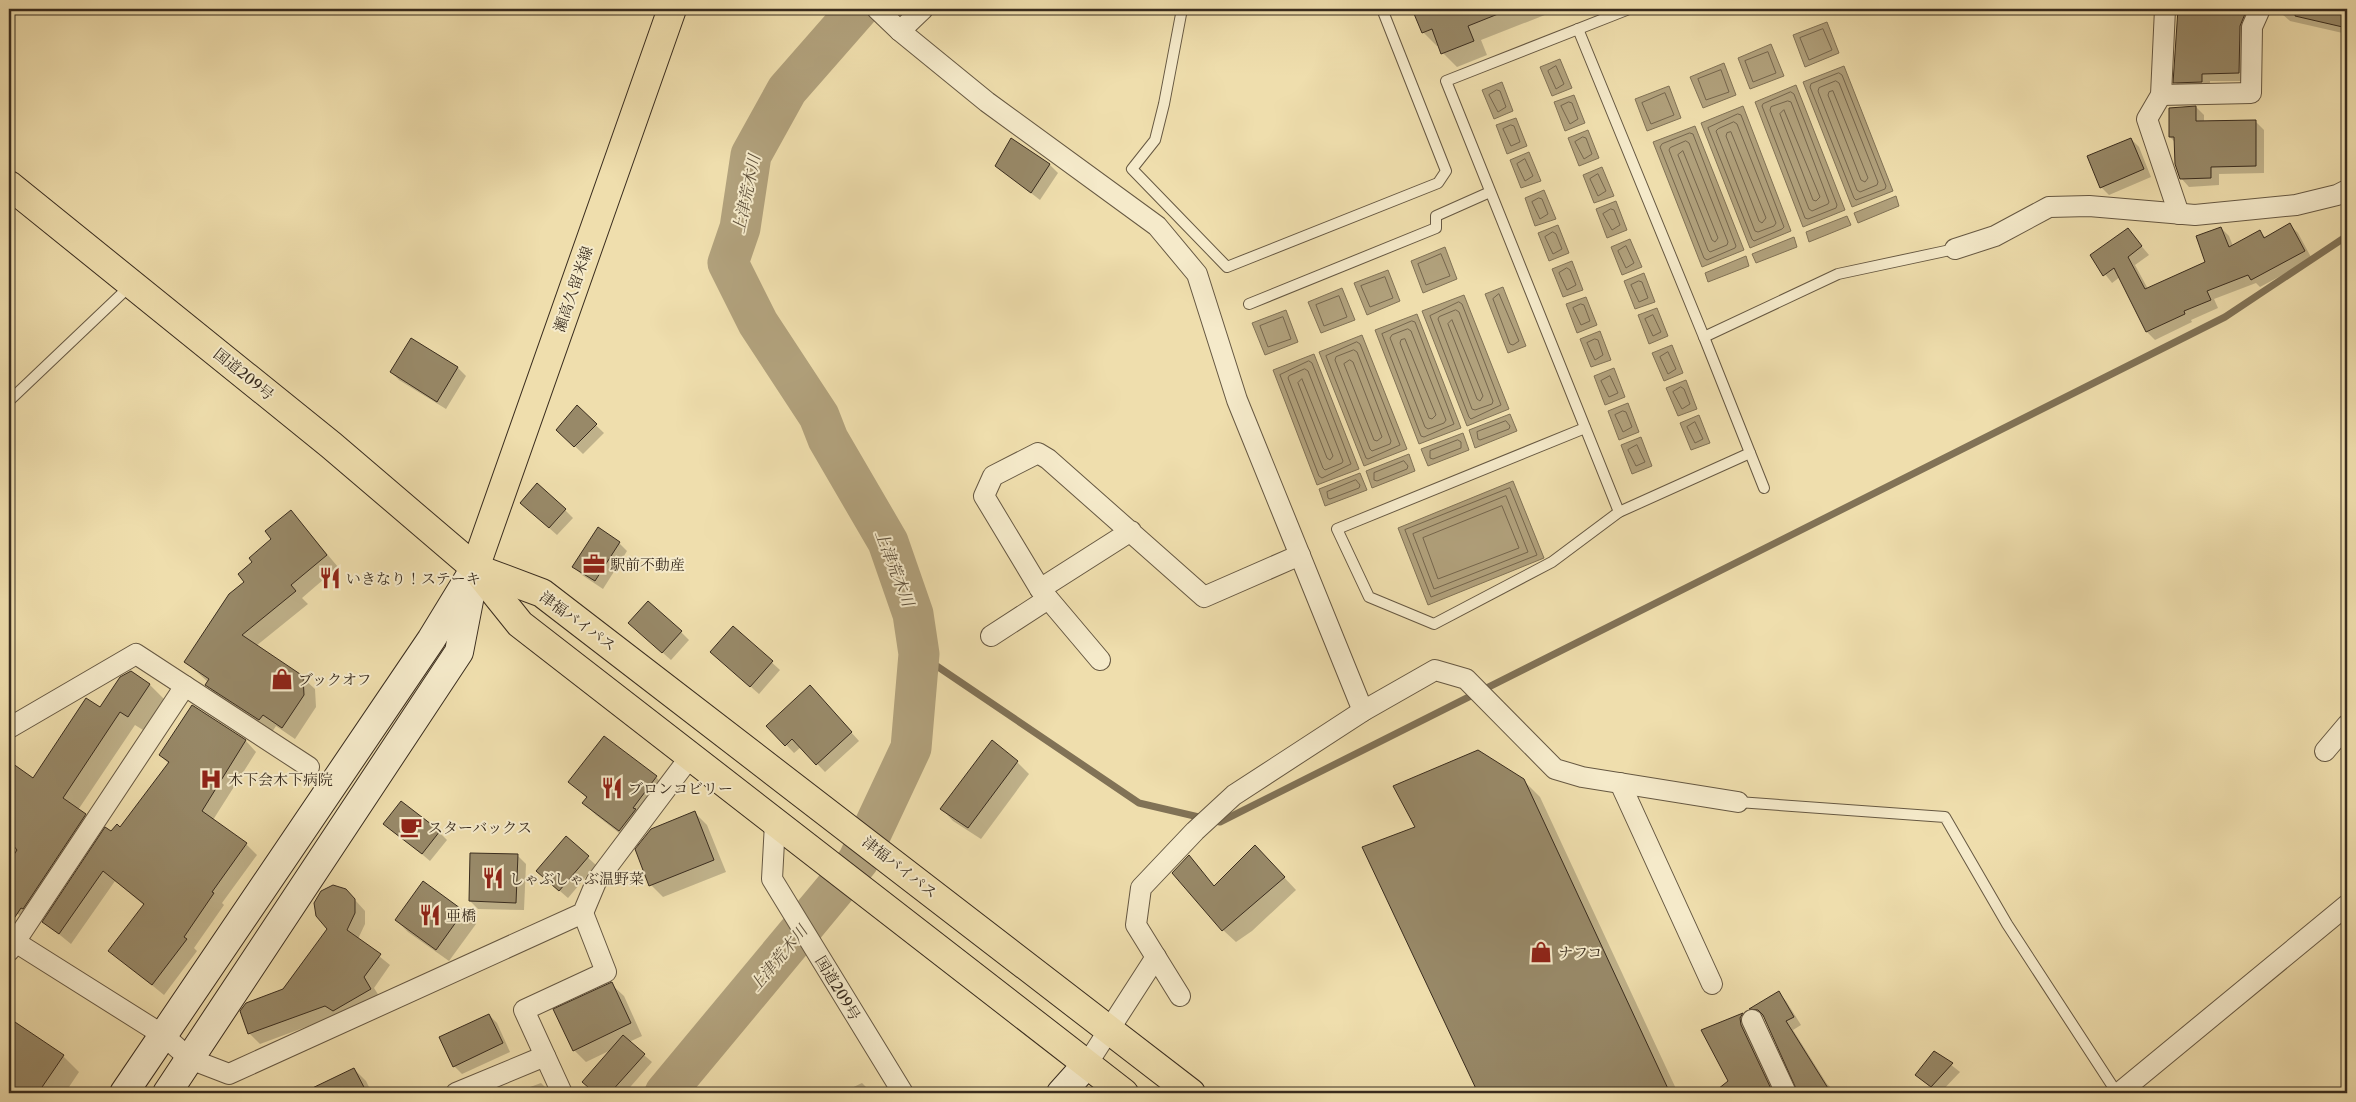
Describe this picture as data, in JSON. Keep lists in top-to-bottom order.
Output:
{
  "streets": {
    "main road": ["瀬高久留米線", "国道209号", "津福バイパス"]
  },
  "crossings": [
    ["瀬高久留米線", "国道209号"],
    ["瀬高久留米線", "津福バイパス"],
    ["国道209号", "津福バイパス"]
  ],
  "water": ["上津荒木川"],
  "places": {
    "office": ["駅前不動産"],
    "restaurant": [
      "いきなり！ステーキ",
      "ブロンコビリー",
      "しゃぶしゃぶ温野菜",
      "亜橋"
    ],
    "shop": ["ブックオフ", "ナフコ"],
    "hospital": ["木下会木下病院"],
    "cafe": ["スターバックス"]
  }
}
